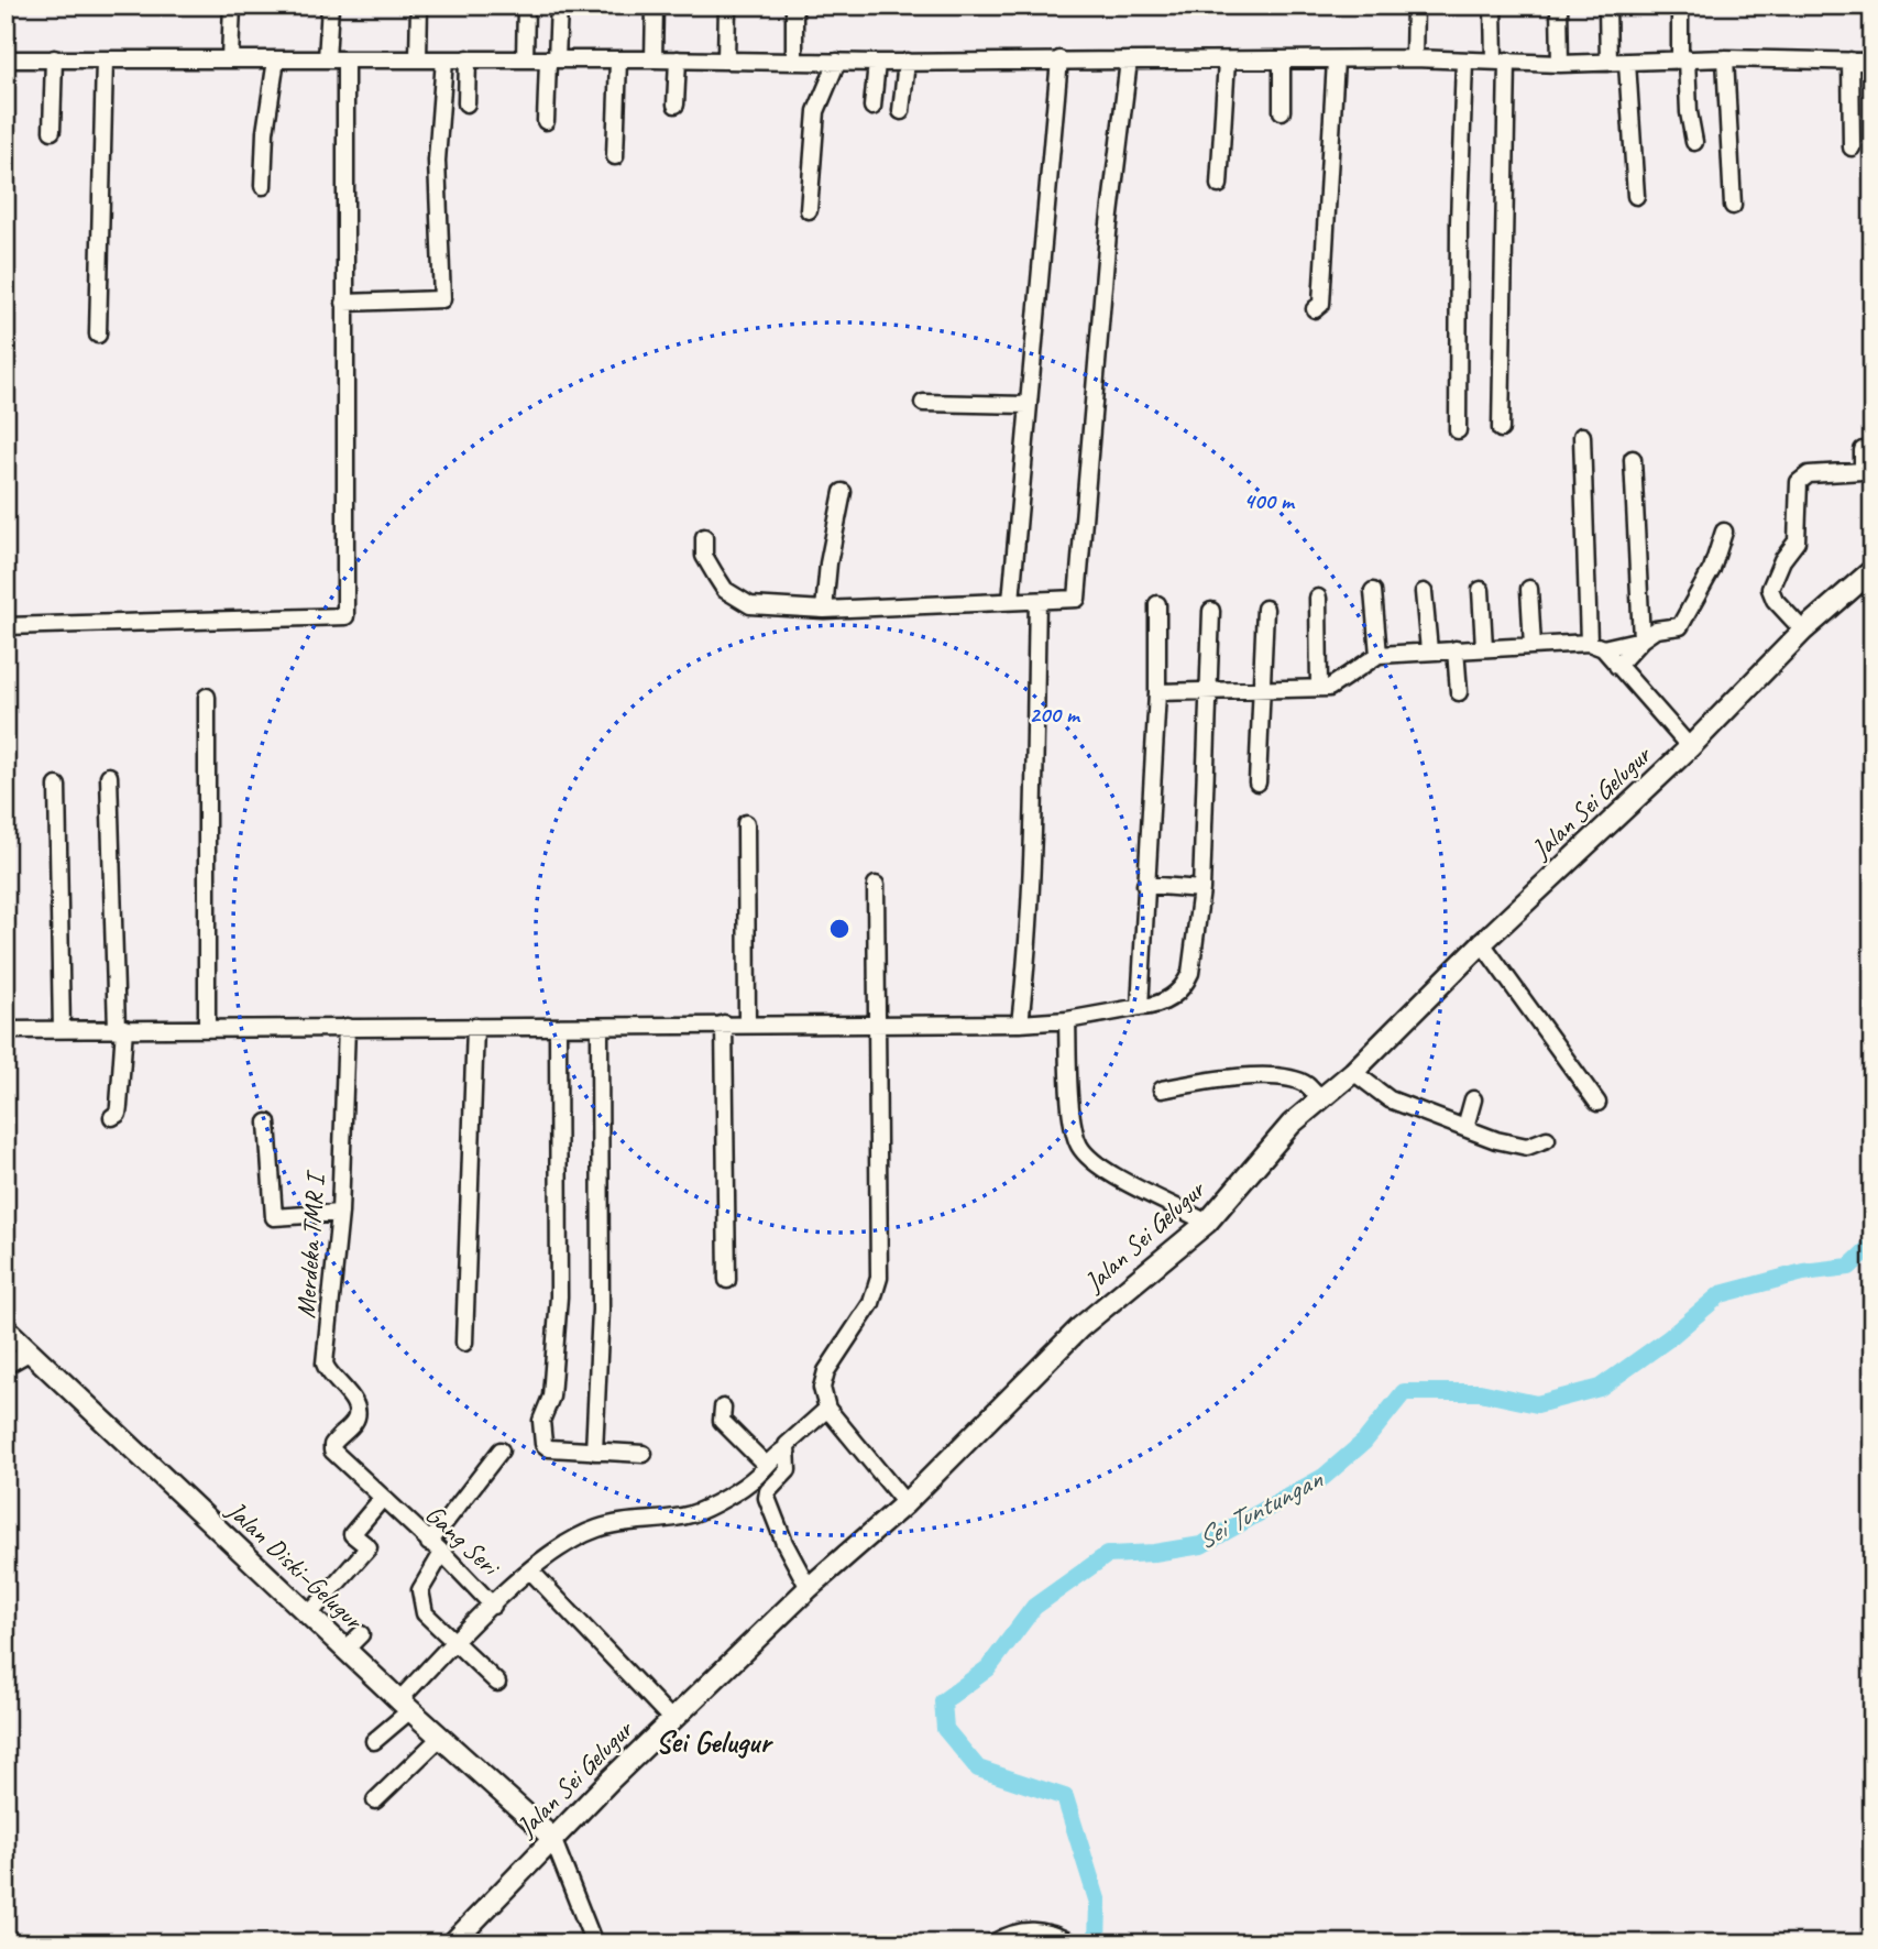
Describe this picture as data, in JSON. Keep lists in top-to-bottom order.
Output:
{
  "streets": {
    "main road": ["Jalan Sei Gelugur", "Jalan Diski–Gelugur"],
    "street": ["Merdeka TMR I", "Gang Seri"]
  },
  "crossings": [
    ["Jalan Sei Gelugur", "Jalan Diski–Gelugur"],
    ["Merdeka TMR I", "Gang Seri"],
    ["Gang Seri", "Jalan Diski–Gelugur"]
  ],
  "districts": ["Sei Gelugur"],
  "water": ["Sei Tuntungan"],
  "rings": ["400 m", "200 m"]
}
